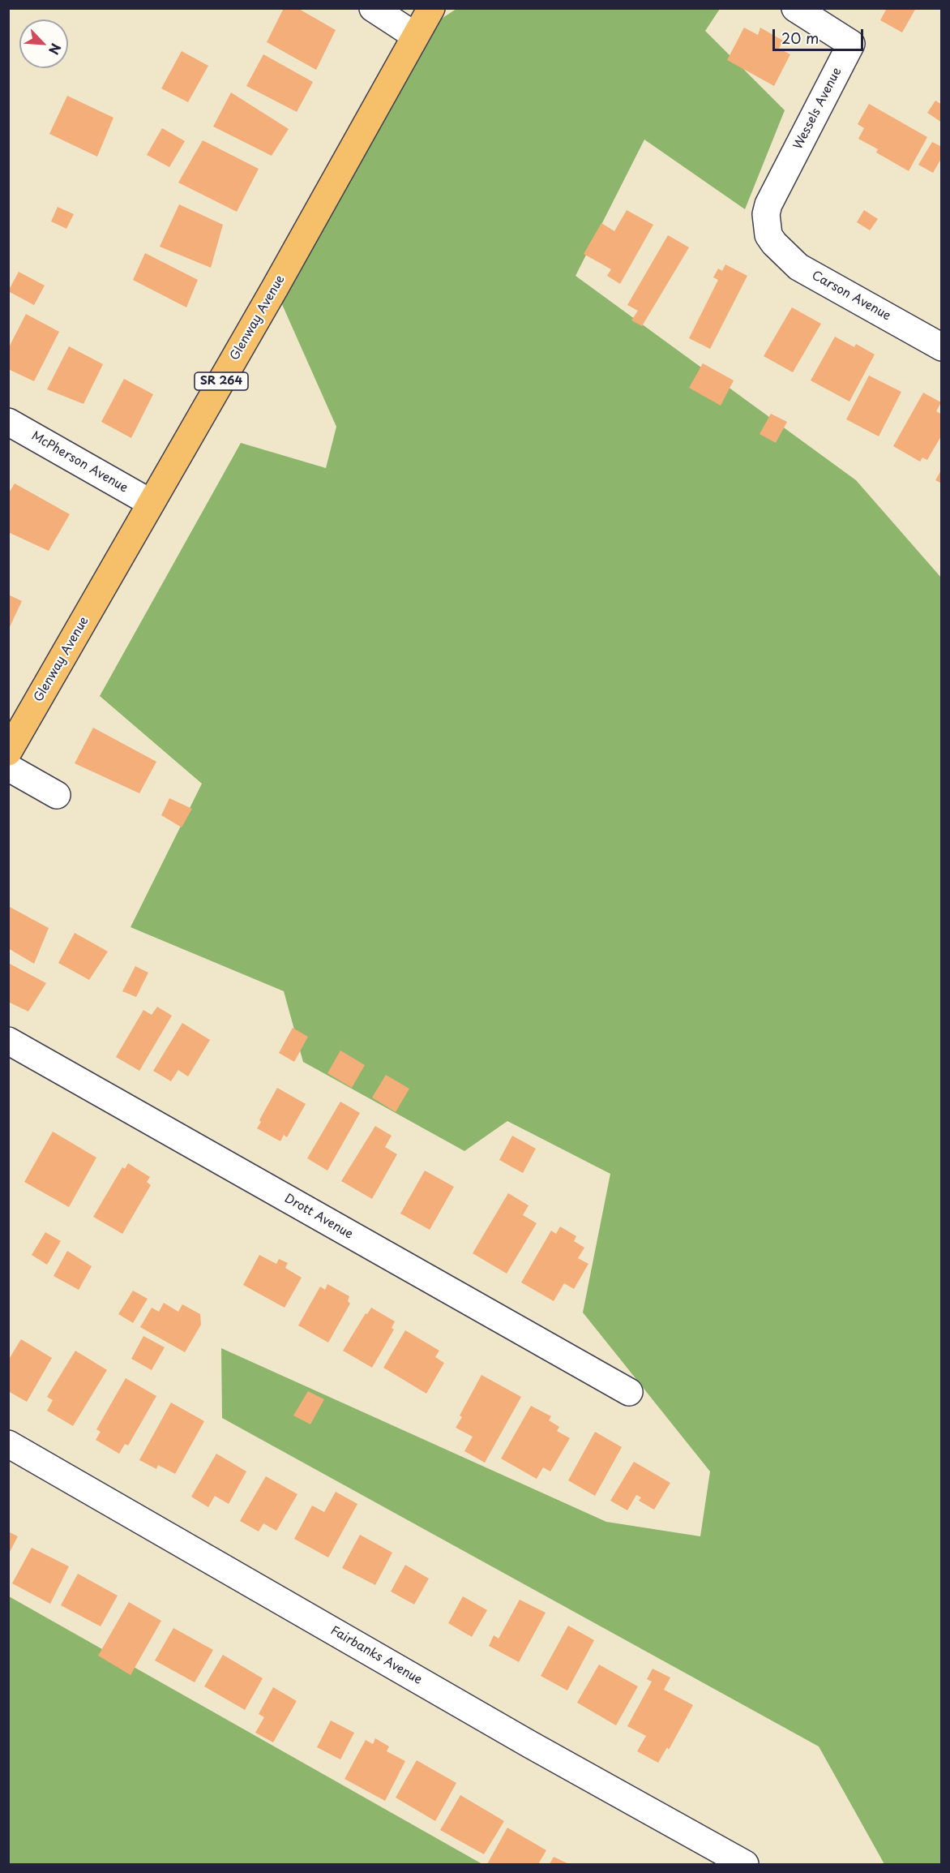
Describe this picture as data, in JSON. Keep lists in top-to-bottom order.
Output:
{
  "streets": {
    "main road": ["Glenway Avenue", "SR 264"],
    "street": [
      "Wessels Avenue",
      "Carson Avenue",
      "McPherson Avenue",
      "Drott Avenue",
      "Fairbanks Avenue"
    ]
  },
  "crossings": [
    ["Wessels Avenue", "Carson Avenue"],
    ["Glenway Avenue", "McPherson Avenue"]
  ],
  "scale_bar": "20 m",
  "north": "bottom right"
}
